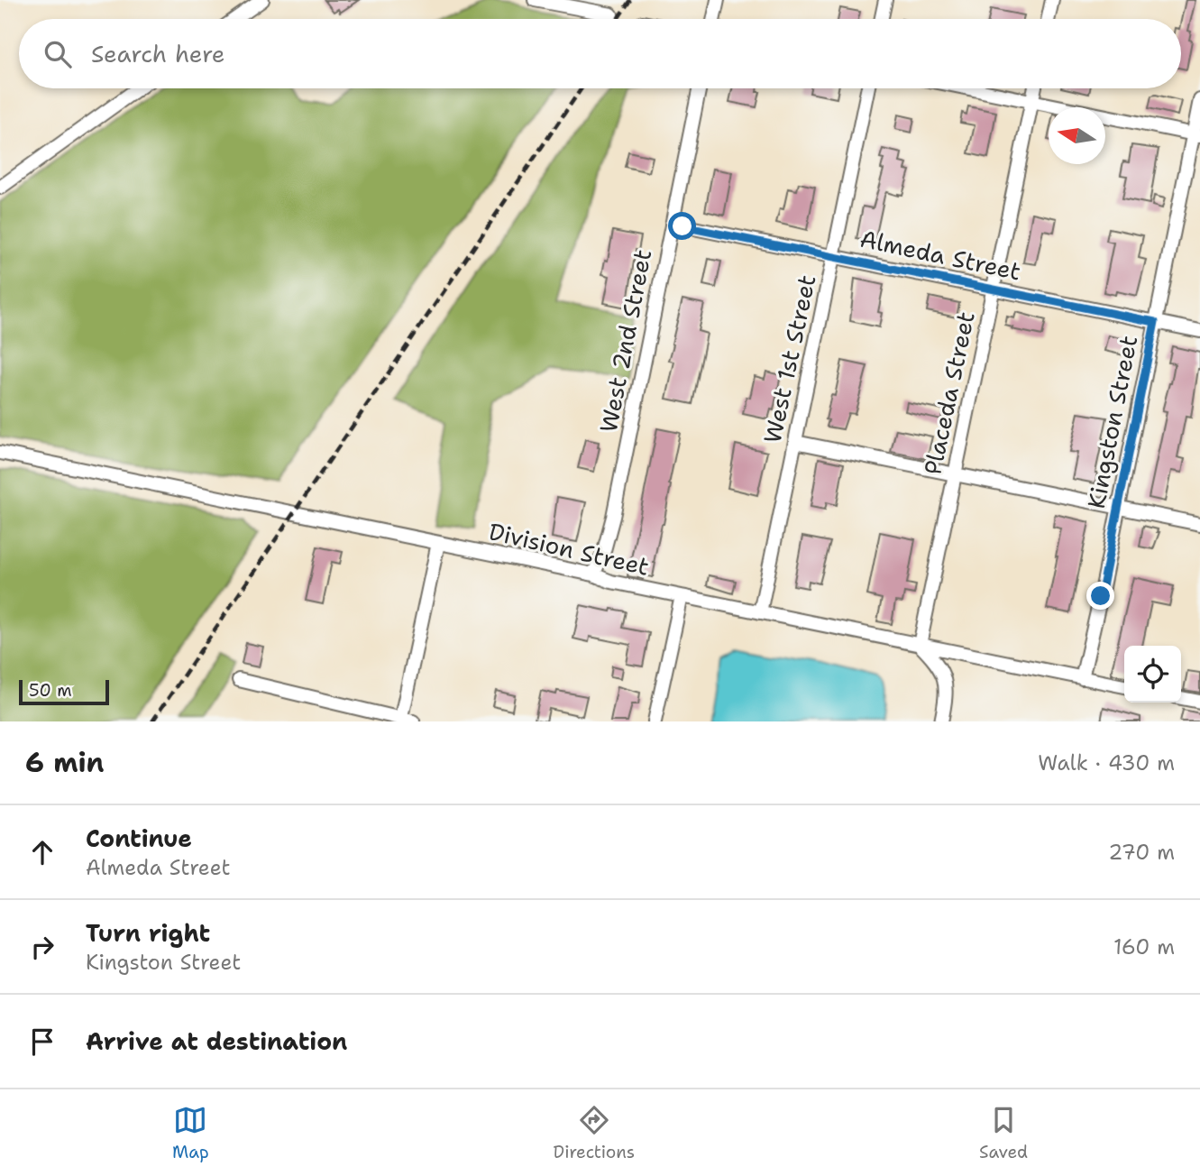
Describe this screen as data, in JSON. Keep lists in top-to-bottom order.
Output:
{
  "streets": {
    "street": [
      "Almeda Street",
      "West 2nd Street",
      "West 1st Street",
      "Placeda Street",
      "Kingston Street",
      "Division Street"
    ]
  },
  "crossings": [
    ["Almeda Street", "West 2nd Street"],
    ["Almeda Street", "West 1st Street"],
    ["Almeda Street", "Placeda Street"],
    ["Almeda Street", "Kingston Street"],
    ["West 2nd Street", "Division Street"],
    ["West 1st Street", "Division Street"],
    ["Placeda Street", "Division Street"],
    ["Kingston Street", "Division Street"]
  ],
  "scale_bar": "50 m",
  "north": "left",
  "page": {
    "search": "Search here",
    "scale": "50 m",
    "heading": ["6 min", "Walk · 430 m"],
    "list": [
      ["Continue", "Almeda Street", "270 m"],
      ["Turn right", "Kingston Street", "160 m"],
      "Arrive at destination"
    ],
    "nav": ["Map", "Directions", "Saved"]
  }
}
